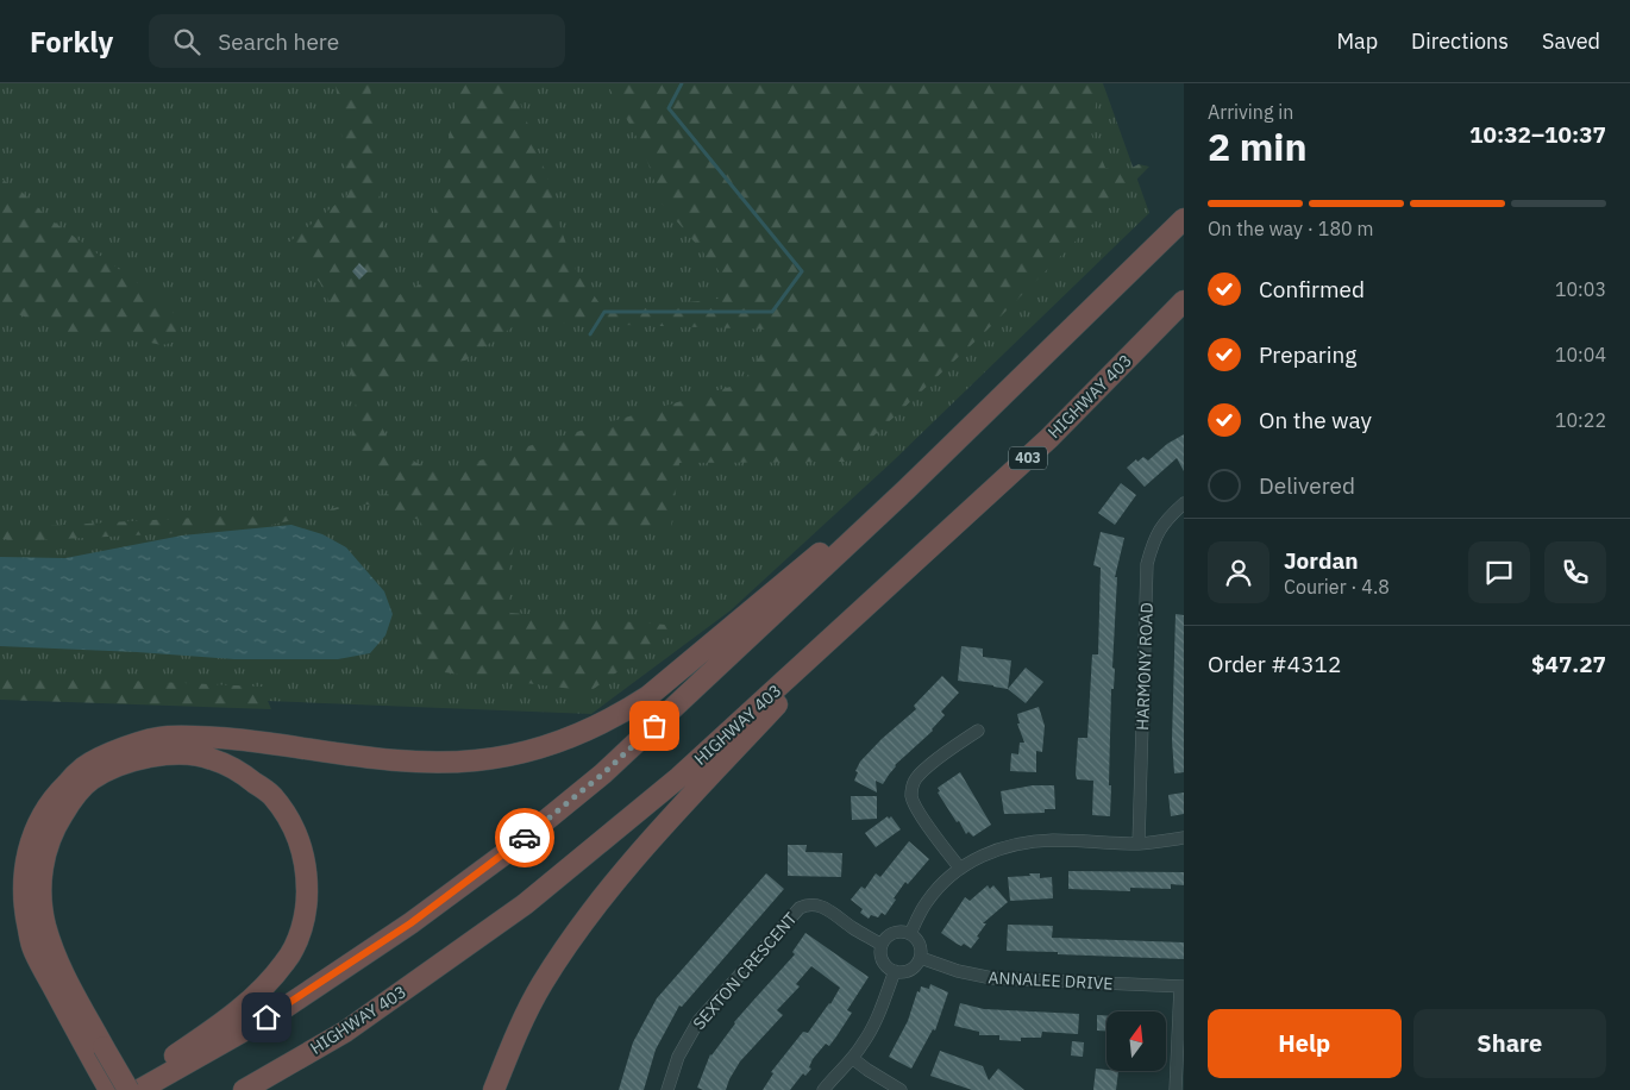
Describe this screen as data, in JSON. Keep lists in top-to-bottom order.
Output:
{
  "streets": {
    "highway": ["HIGHWAY 403", "403"],
    "street": ["HARMONY ROAD", "SEXTON CRESCENT", "ANNALEE DRIVE"]
  },
  "crossings": [
    ["SEXTON CRESCENT", "ANNALEE DRIVE"]
  ],
  "north": "top",
  "page": {
    "header": "Forkly",
    "search": "Search here",
    "nav": ["Map", "Directions", "Saved"],
    "heading": ["2 min", "Arriving in", "10:32–10:37"],
    "panel": [
      "Jordan",
      "Courier · 4.8",
      "Order #4312",
      "$47.27"
    ],
    "bar": "On the way · 180 m",
    "list": [
      ["Confirmed", "10:03"],
      ["Preparing", "10:04"],
      ["On the way", "10:22"],
      "Delivered"
    ],
    "buttons": ["Help", "Share"]
  }
}
